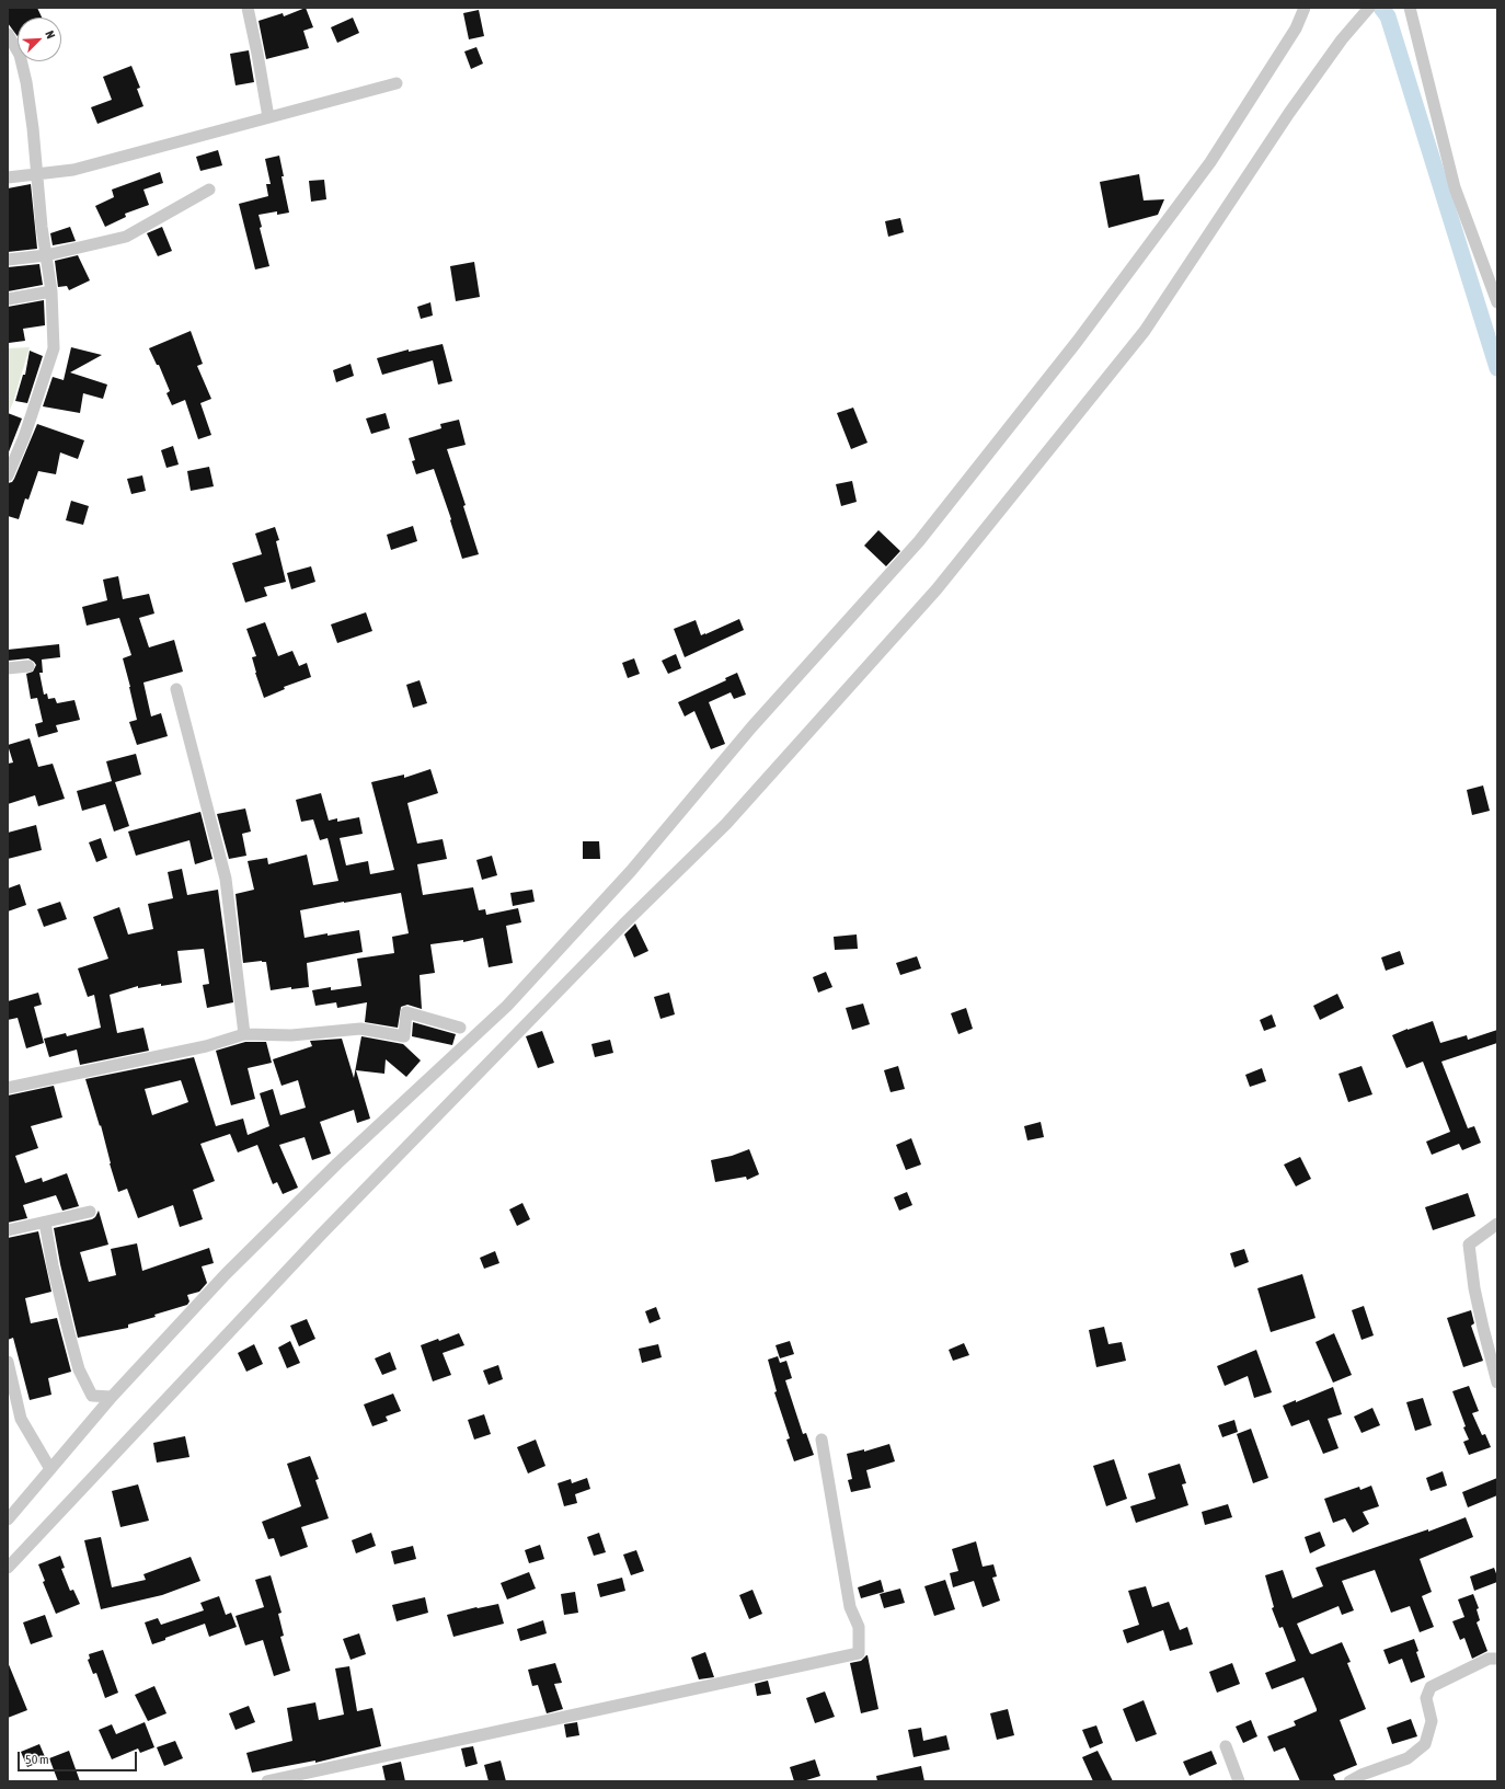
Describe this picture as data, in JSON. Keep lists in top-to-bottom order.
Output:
{
  "scale_bar": "50 m",
  "north": "top right"
}
